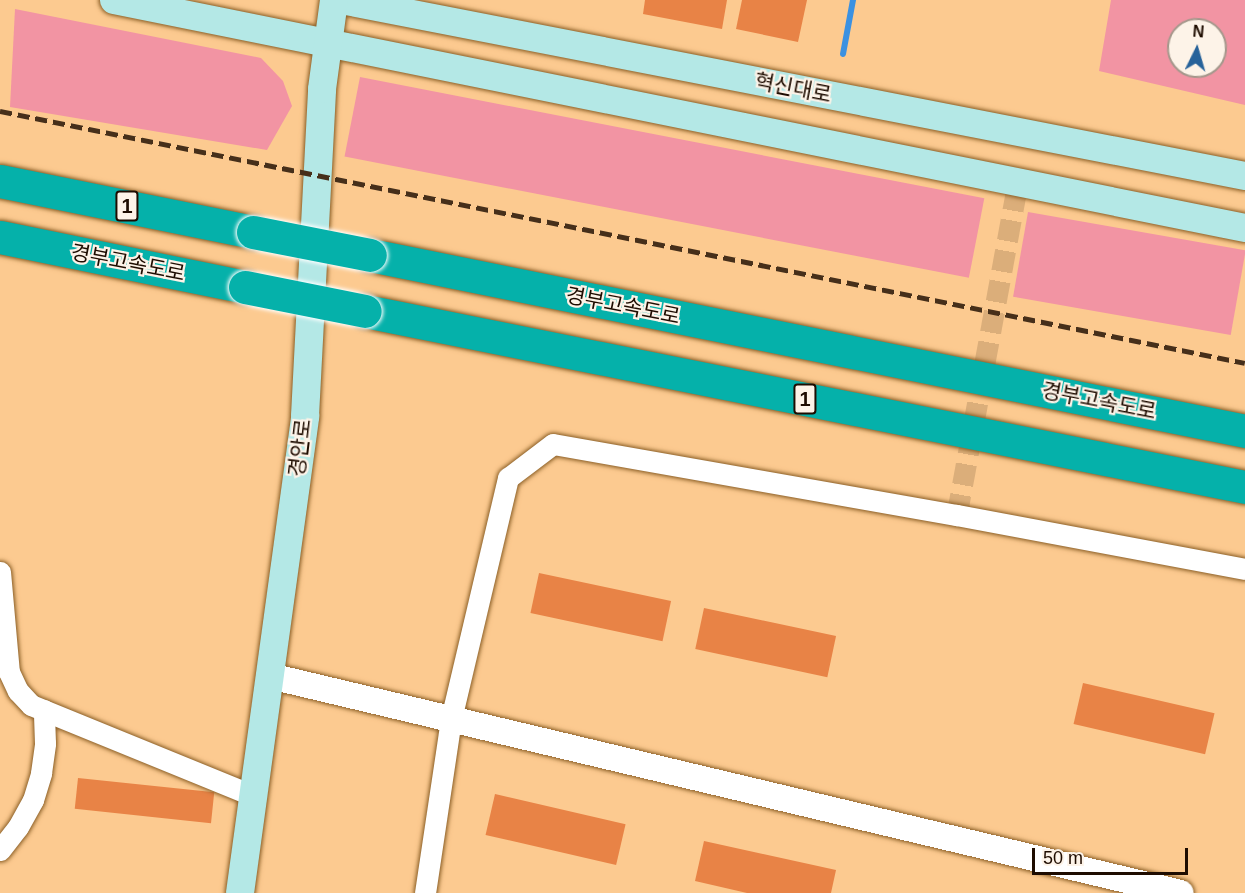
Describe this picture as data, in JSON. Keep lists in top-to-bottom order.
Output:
{
  "streets": {
    "highway": ["1", "경부고속도로"],
    "main road": ["혁신대로", "경안로"]
  },
  "scale_bar": "50 m",
  "north": "top"
}
